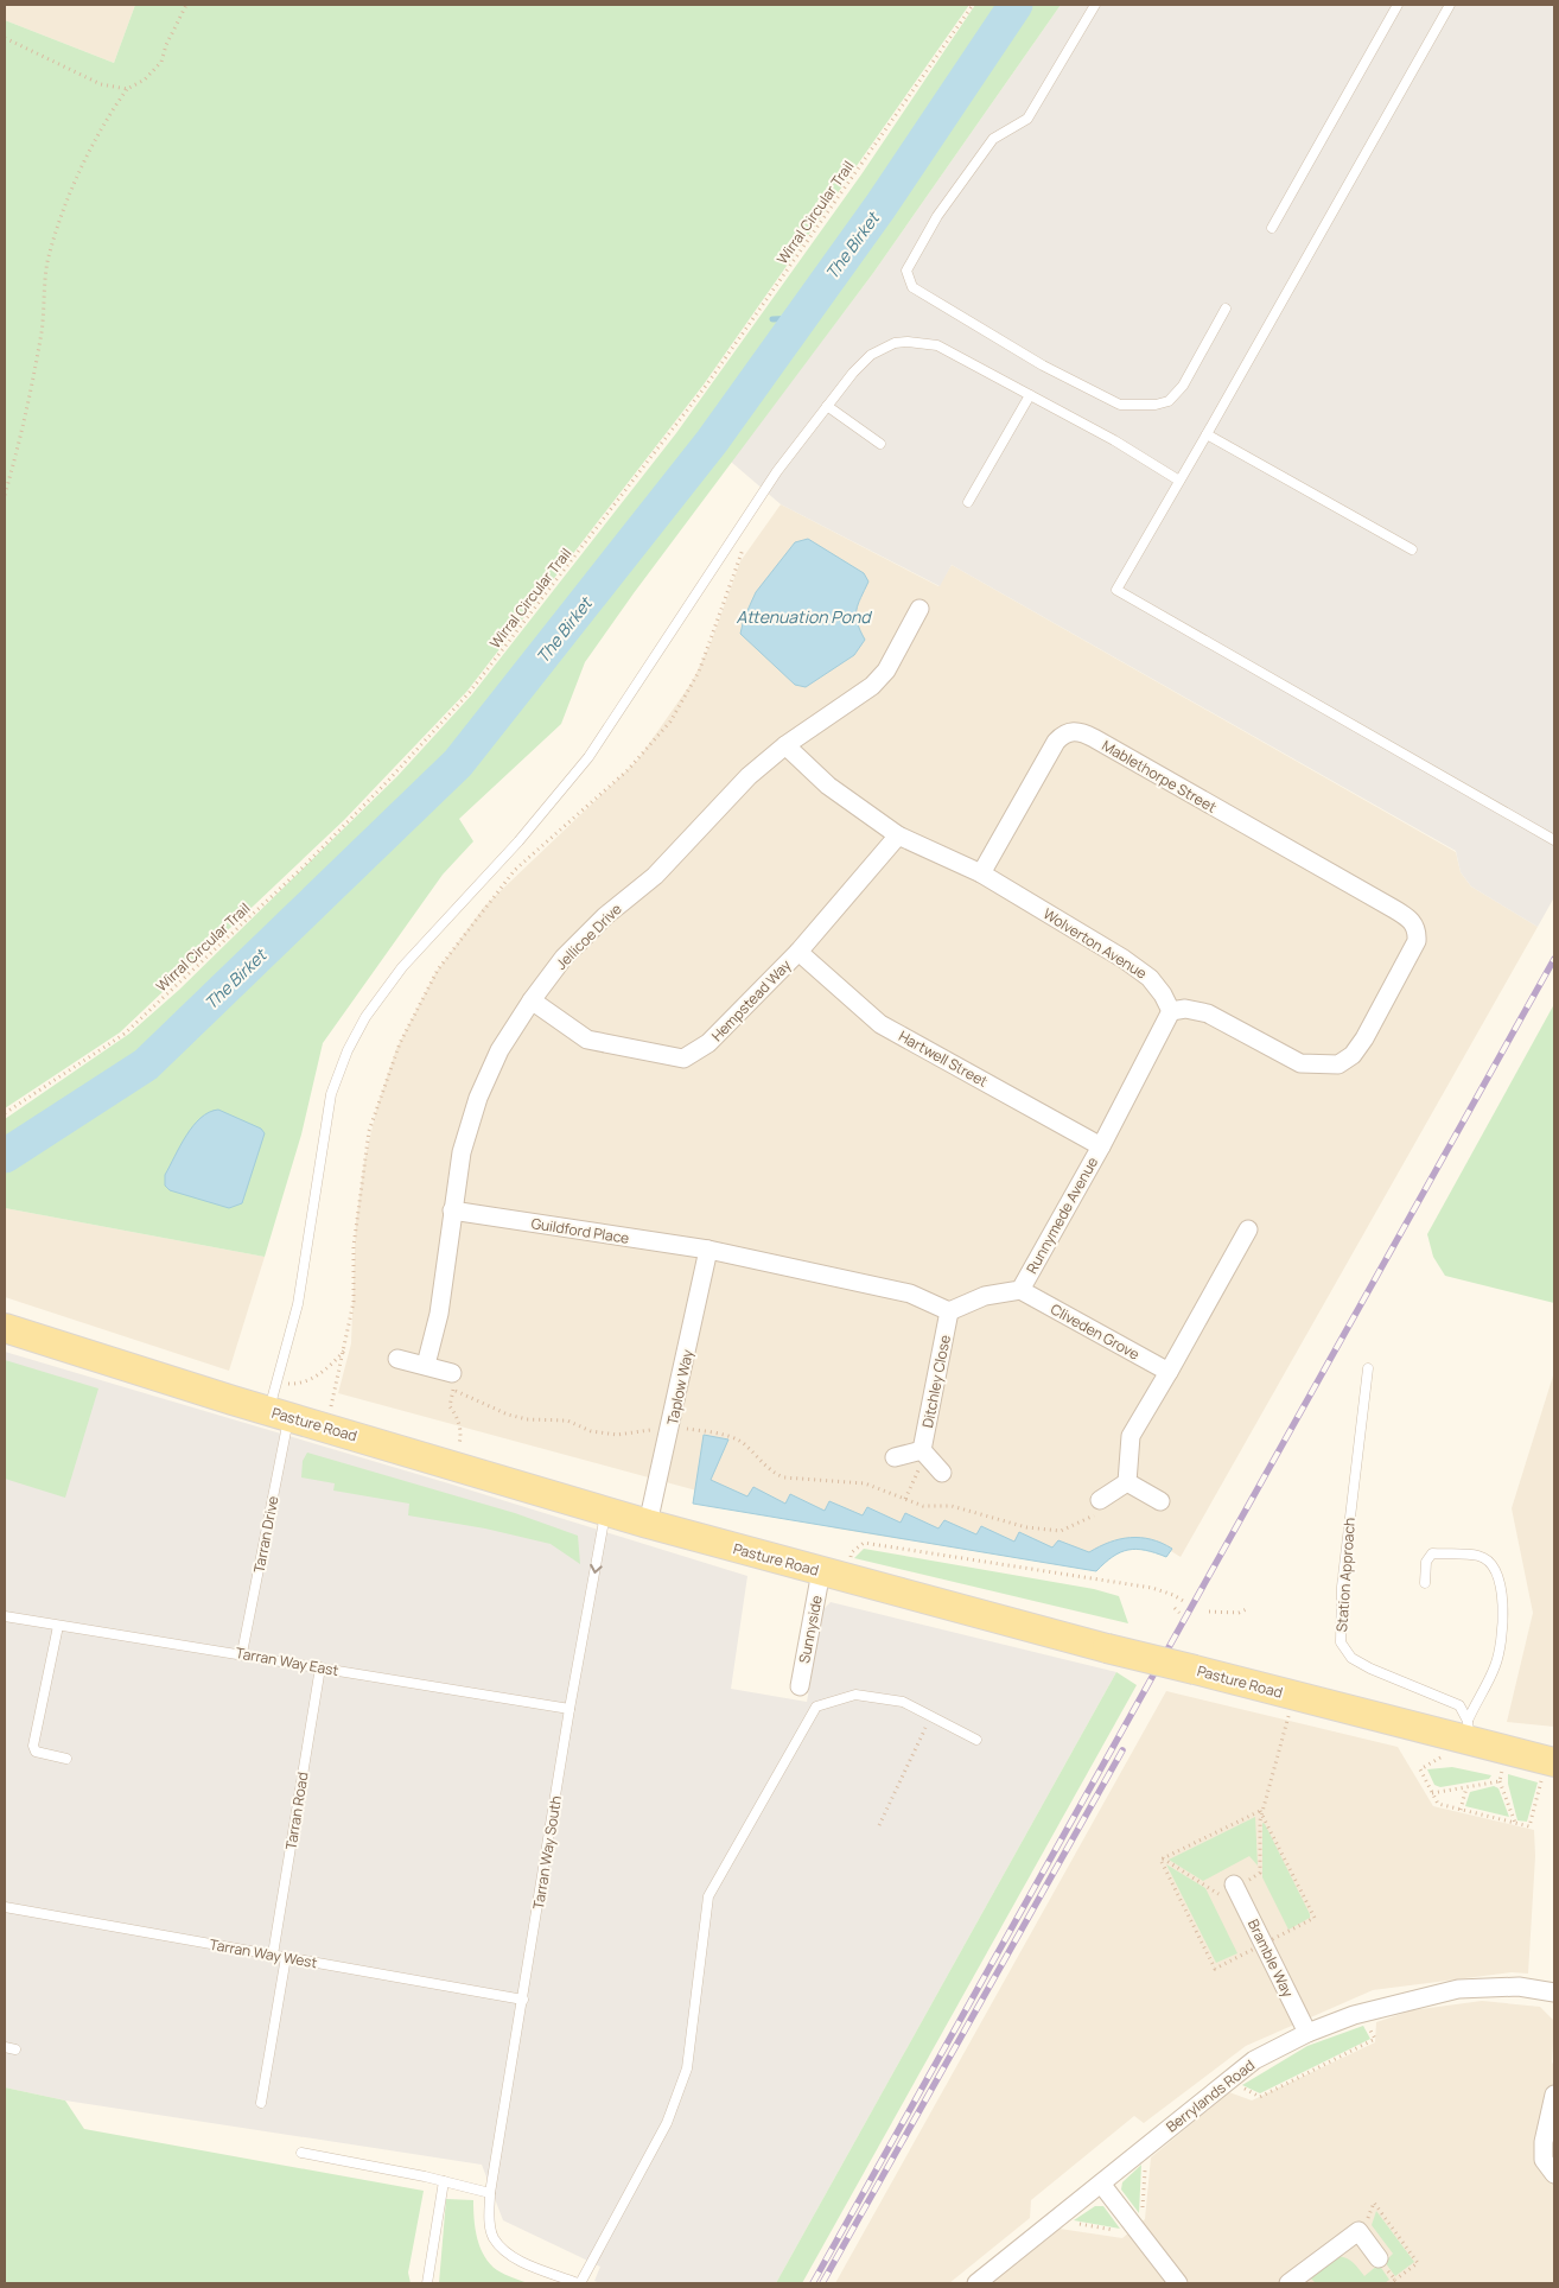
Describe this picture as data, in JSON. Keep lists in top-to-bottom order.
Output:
{
  "streets": {
    "main road": ["Pasture Road"],
    "street": [
      "Mablethorpe Street",
      "Jellicoe Drive",
      "Wolverton Avenue",
      "Hempstead Way",
      "Hartwell Street",
      "Runnymede Avenue",
      "Guildford Place",
      "Cliveden Grove",
      "Ditchley Close",
      "Taplow Way",
      "Sunnyside",
      "Bramble Way",
      "Berrylands Road"
    ],
    "lane": [
      "Tarran Drive",
      "Station Approach",
      "Tarran Way East",
      "Tarran Road",
      "Tarran Way South",
      "Tarran Way West"
    ],
    "path": ["Wirral Circular Trail"]
  },
  "crossings": [
    ["Mablethorpe Street", "Wolverton Avenue"],
    ["Mablethorpe Street", "Runnymede Avenue"],
    ["Jellicoe Drive", "Wolverton Avenue"],
    ["Jellicoe Drive", "Hempstead Way"],
    ["Jellicoe Drive", "Guildford Place"],
    ["Wolverton Avenue", "Hempstead Way"],
    ["Wolverton Avenue", "Runnymede Avenue"],
    ["Hempstead Way", "Hartwell Street"],
    ["Hartwell Street", "Runnymede Avenue"],
    ["Runnymede Avenue", "Cliveden Grove"],
    ["Runnymede Avenue", "Ditchley Close"],
    ["Guildford Place", "Taplow Way"],
    ["Taplow Way", "Pasture Road"],
    ["Pasture Road", "Tarran Drive"],
    ["Pasture Road", "Station Approach"],
    ["Pasture Road", "Sunnyside"],
    ["Pasture Road", "Tarran Way South"],
    ["Tarran Drive", "Tarran Way East"],
    ["Tarran Way East", "Tarran Road"],
    ["Tarran Way East", "Tarran Way South"],
    ["Tarran Road", "Tarran Way West"],
    ["Tarran Way South", "Tarran Way West"],
    ["Bramble Way", "Berrylands Road"]
  ],
  "water": ["The Birket", "Attenuation Pond"]
}
